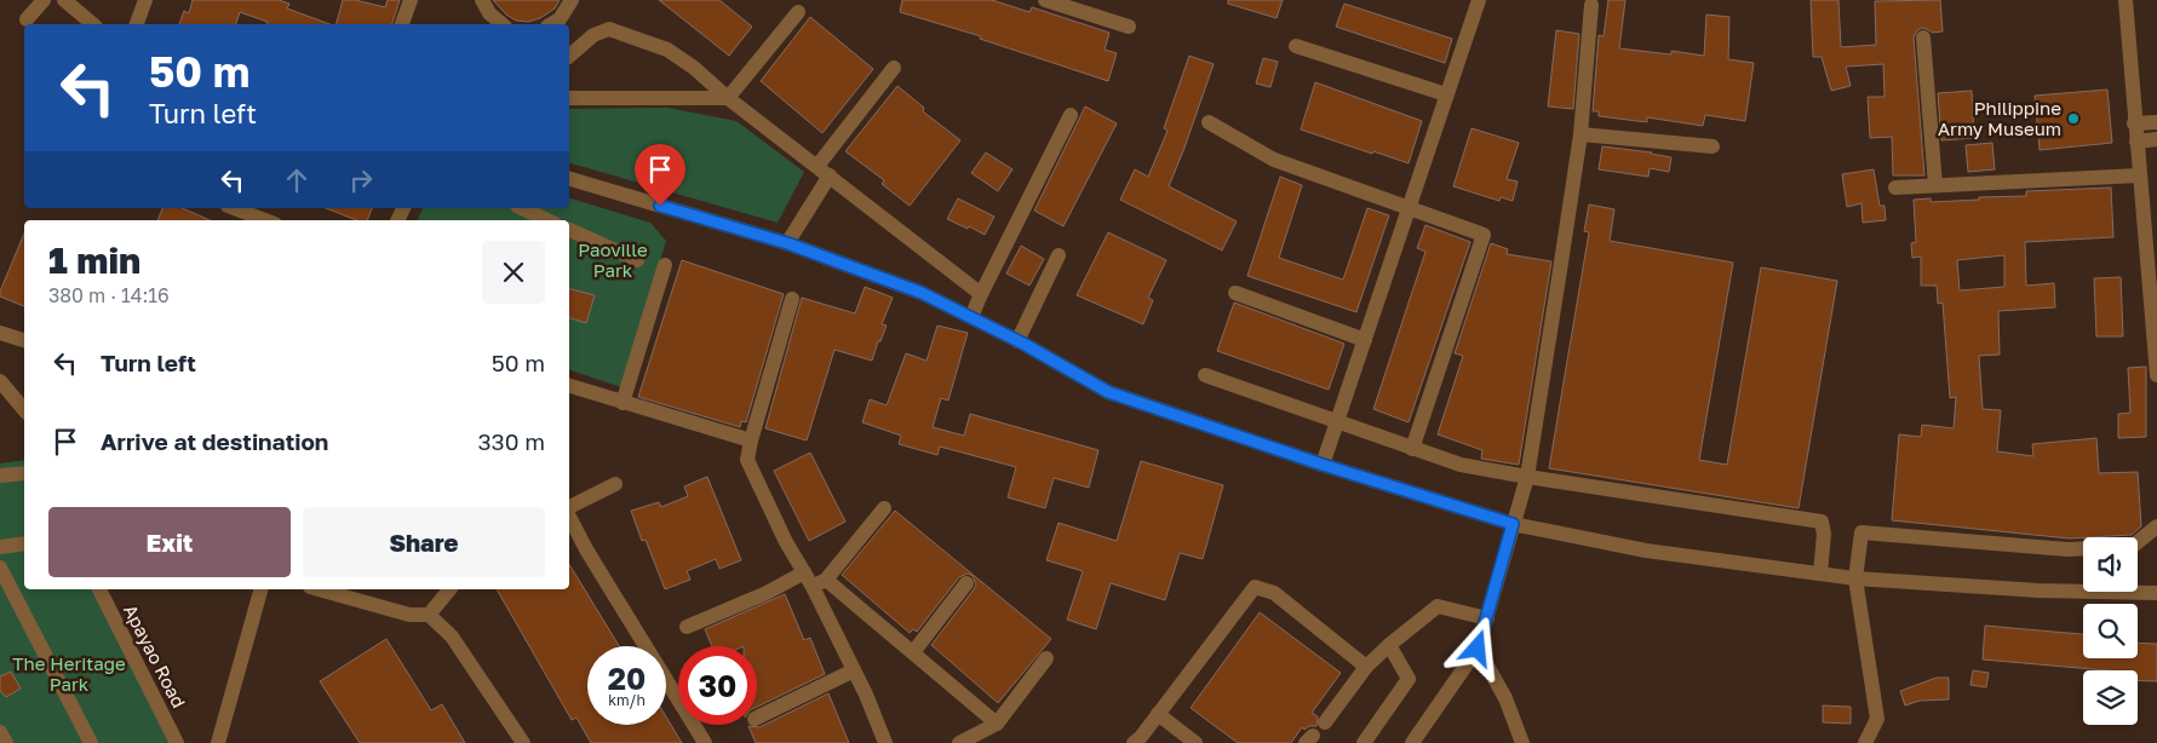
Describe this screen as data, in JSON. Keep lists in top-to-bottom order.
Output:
{
  "streets": {
    "street": ["Apayao Road"]
  },
  "parks": ["Paoville Park", "The Heritage Park"],
  "places": ["Philippine Army Museum"],
  "page": {
    "turn": ["50 m", "Turn left"],
    "heading": ["1 min", "380 m · 14:16"],
    "list": [
      {
        "name": "Turn left",
        "value": "50 m"
      },
      {
        "name": "Arrive at destination",
        "value": "330 m"
      }
    ],
    "buttons": ["Exit", "Share"],
    "speed": "20 km/h",
    "limit": "30"
  }
}
